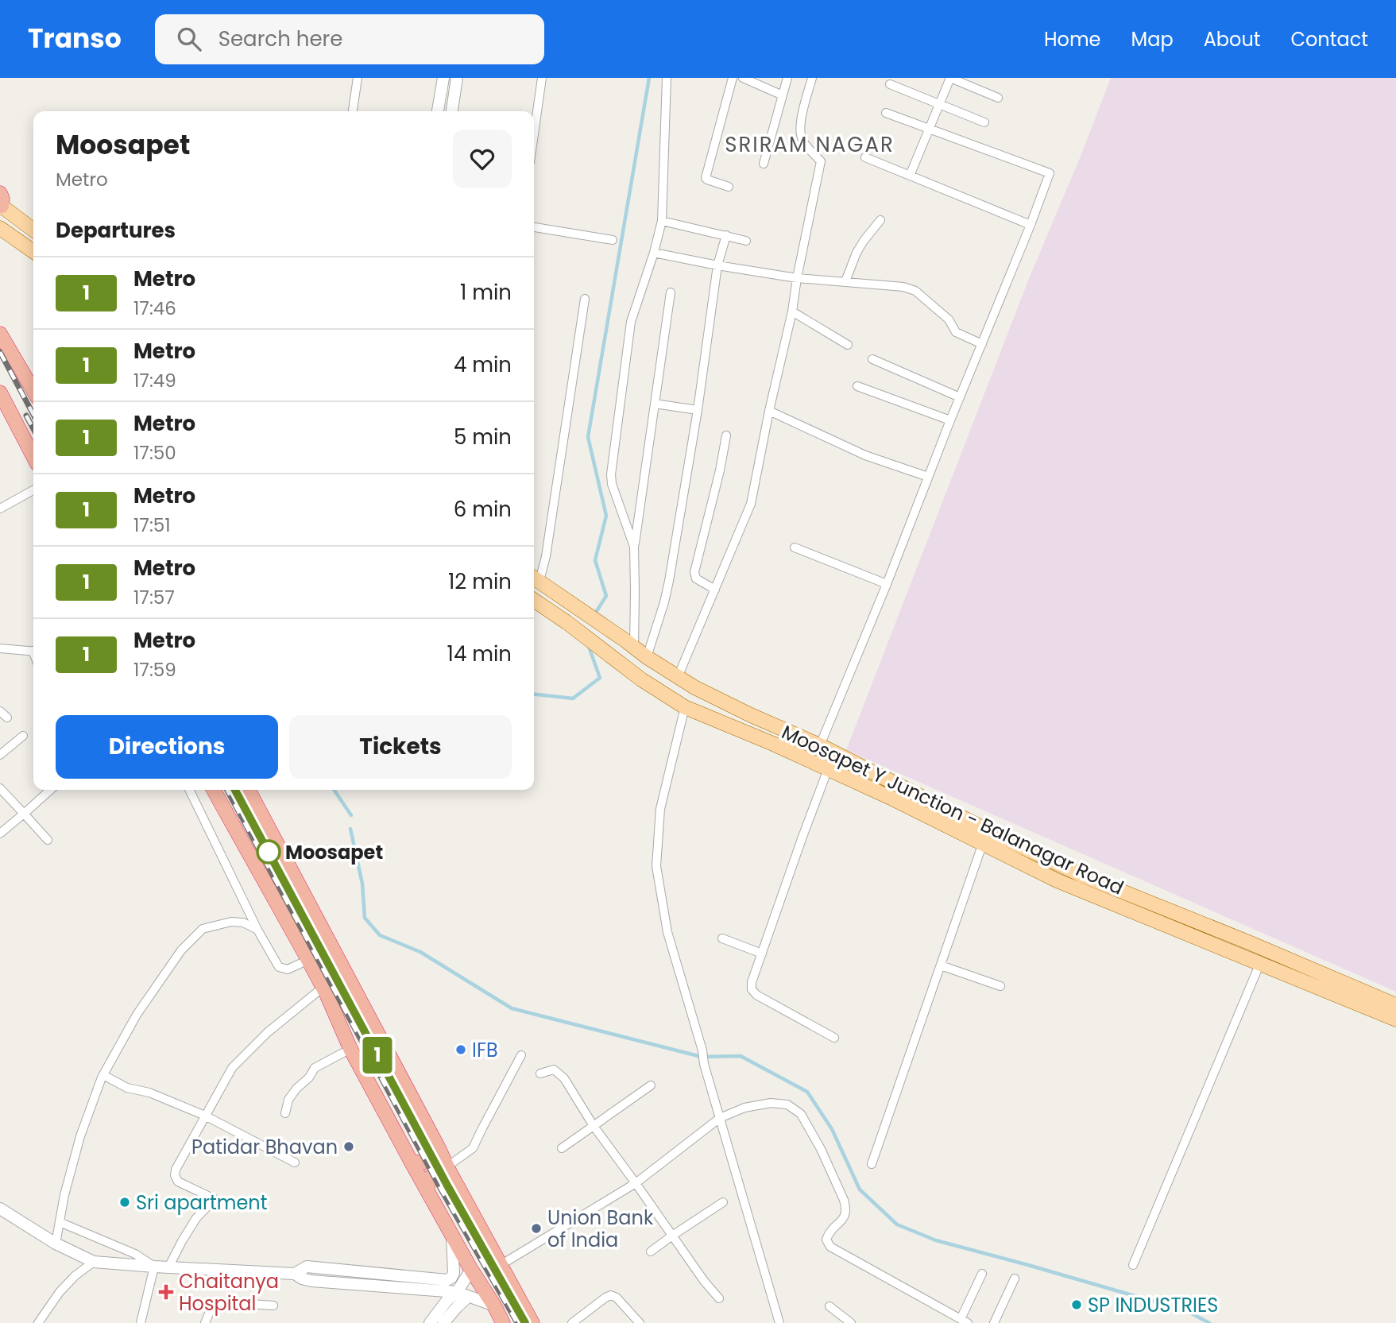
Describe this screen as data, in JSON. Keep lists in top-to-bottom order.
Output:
{
  "streets": {
    "main road": ["Moosapet Y Junction - Balanagar Road"]
  },
  "districts": ["SRIRAM NAGAR"],
  "places": {
    "other": [
      "Moosapet",
      "IFB",
      "Patidar Bhavan",
      "Sri apartment",
      "Union Bank of India",
      "SP INDUSTRIES"
    ],
    "health": ["Chaitanya Hospital"]
  },
  "lines": ["metro line 1"],
  "page": {
    "header": "Transo",
    "search": "Search here",
    "nav": [
      "Home",
      "Map",
      "About",
      "Contact"
    ],
    "on_map": "1",
    "heading": [
      ["Moosapet", "Metro"],
      "Departures"
    ],
    "list": [
      {
        "mark": "1",
        "name": "Metro",
        "note": "17:46",
        "value": "1 min"
      },
      {
        "mark": "1",
        "name": "Metro",
        "note": "17:49",
        "value": "4 min"
      },
      {
        "mark": "1",
        "name": "Metro",
        "note": "17:50",
        "value": "5 min"
      },
      {
        "mark": "1",
        "name": "Metro",
        "note": "17:51",
        "value": "6 min"
      },
      {
        "mark": "1",
        "name": "Metro",
        "note": "17:57",
        "value": "12 min"
      },
      {
        "mark": "1",
        "name": "Metro",
        "note": "17:59",
        "value": "14 min"
      }
    ],
    "buttons": ["Directions", "Tickets"]
  }
}
